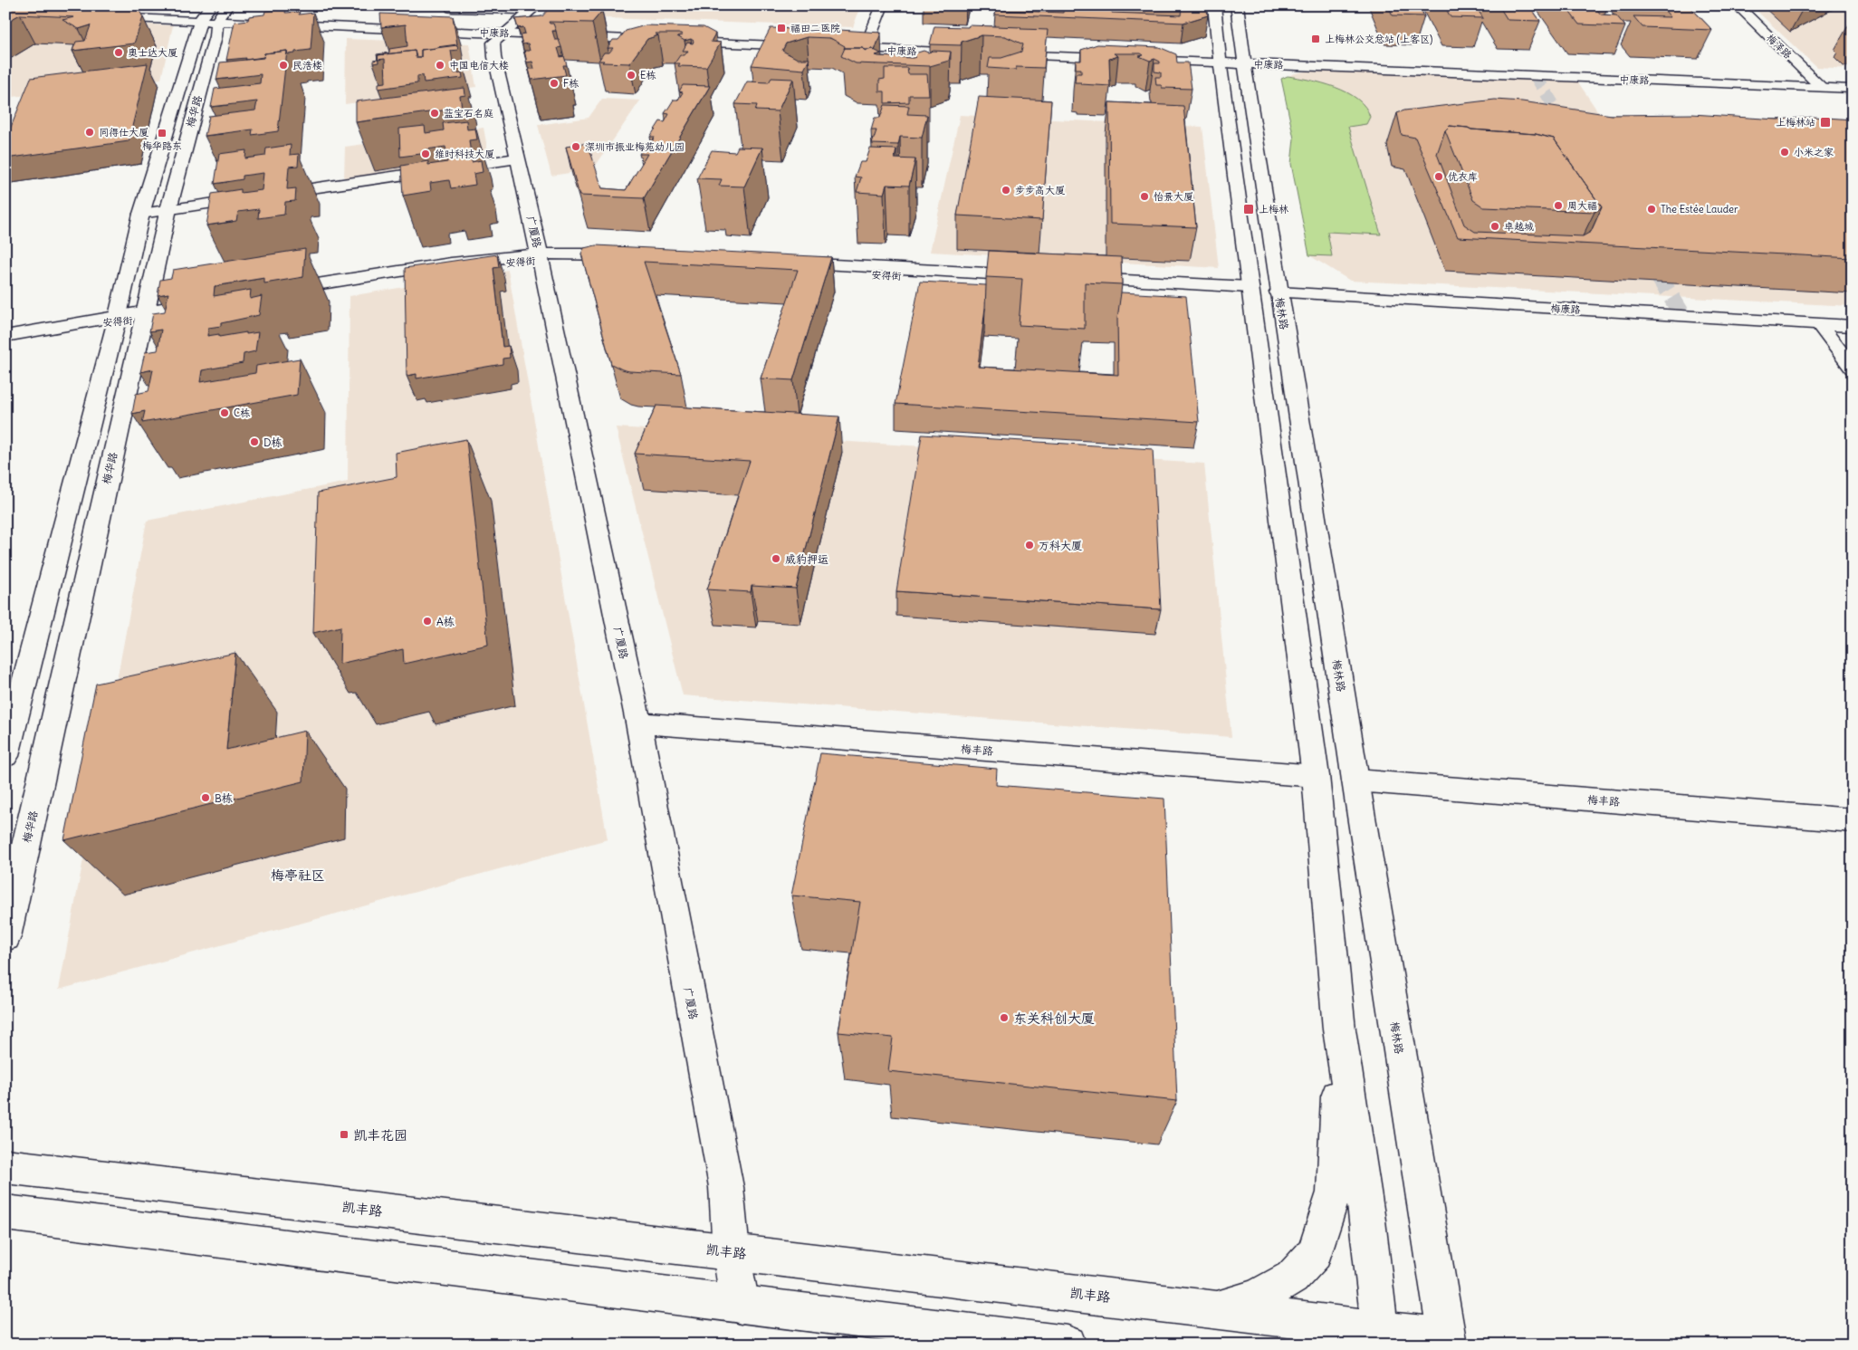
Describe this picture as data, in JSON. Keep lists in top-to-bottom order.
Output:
{
  "streets": {
    "main road": [
      "中康路",
      "梅泽路",
      "梅华路",
      "广厦路",
      "安得街",
      "梅康路",
      "梅林路",
      "梅丰路",
      "凯丰路"
    ]
  },
  "crossings": [
    ["中康路", "梅泽路"],
    ["中康路", "梅华路"],
    ["中康路", "广厦路"],
    ["中康路", "梅林路"],
    ["梅华路", "安得街"],
    ["广厦路", "安得街"],
    ["广厦路", "梅丰路"],
    ["广厦路", "凯丰路"],
    ["梅康路", "梅林路"],
    ["梅林路", "梅丰路"],
    ["梅林路", "凯丰路"]
  ],
  "districts": ["梅亭社区"],
  "places": {
    "transit": [
      "福田二医院",
      "上梅林公交总站 (上客区)",
      "上梅林站",
      "梅华路东",
      "上梅林",
      "凯丰花园"
    ],
    "other": [
      "奥士达大厦",
      "民浩楼",
      "中国电信大楼",
      "E栋",
      "F栋",
      "蓝宝石名庭",
      "同得仕大厦",
      "深圳市振业梅苑幼儿园",
      "小米之家",
      "维时科技大厦",
      "优衣库",
      "步步高大厦",
      "怡景大厦",
      "周大福",
      "The Estée Lauder",
      "卓越城",
      "C栋",
      "D栋",
      "万科大厦",
      "威豹押运",
      "A栋",
      "B栋",
      "东关科创大厦"
    ]
  }
}
